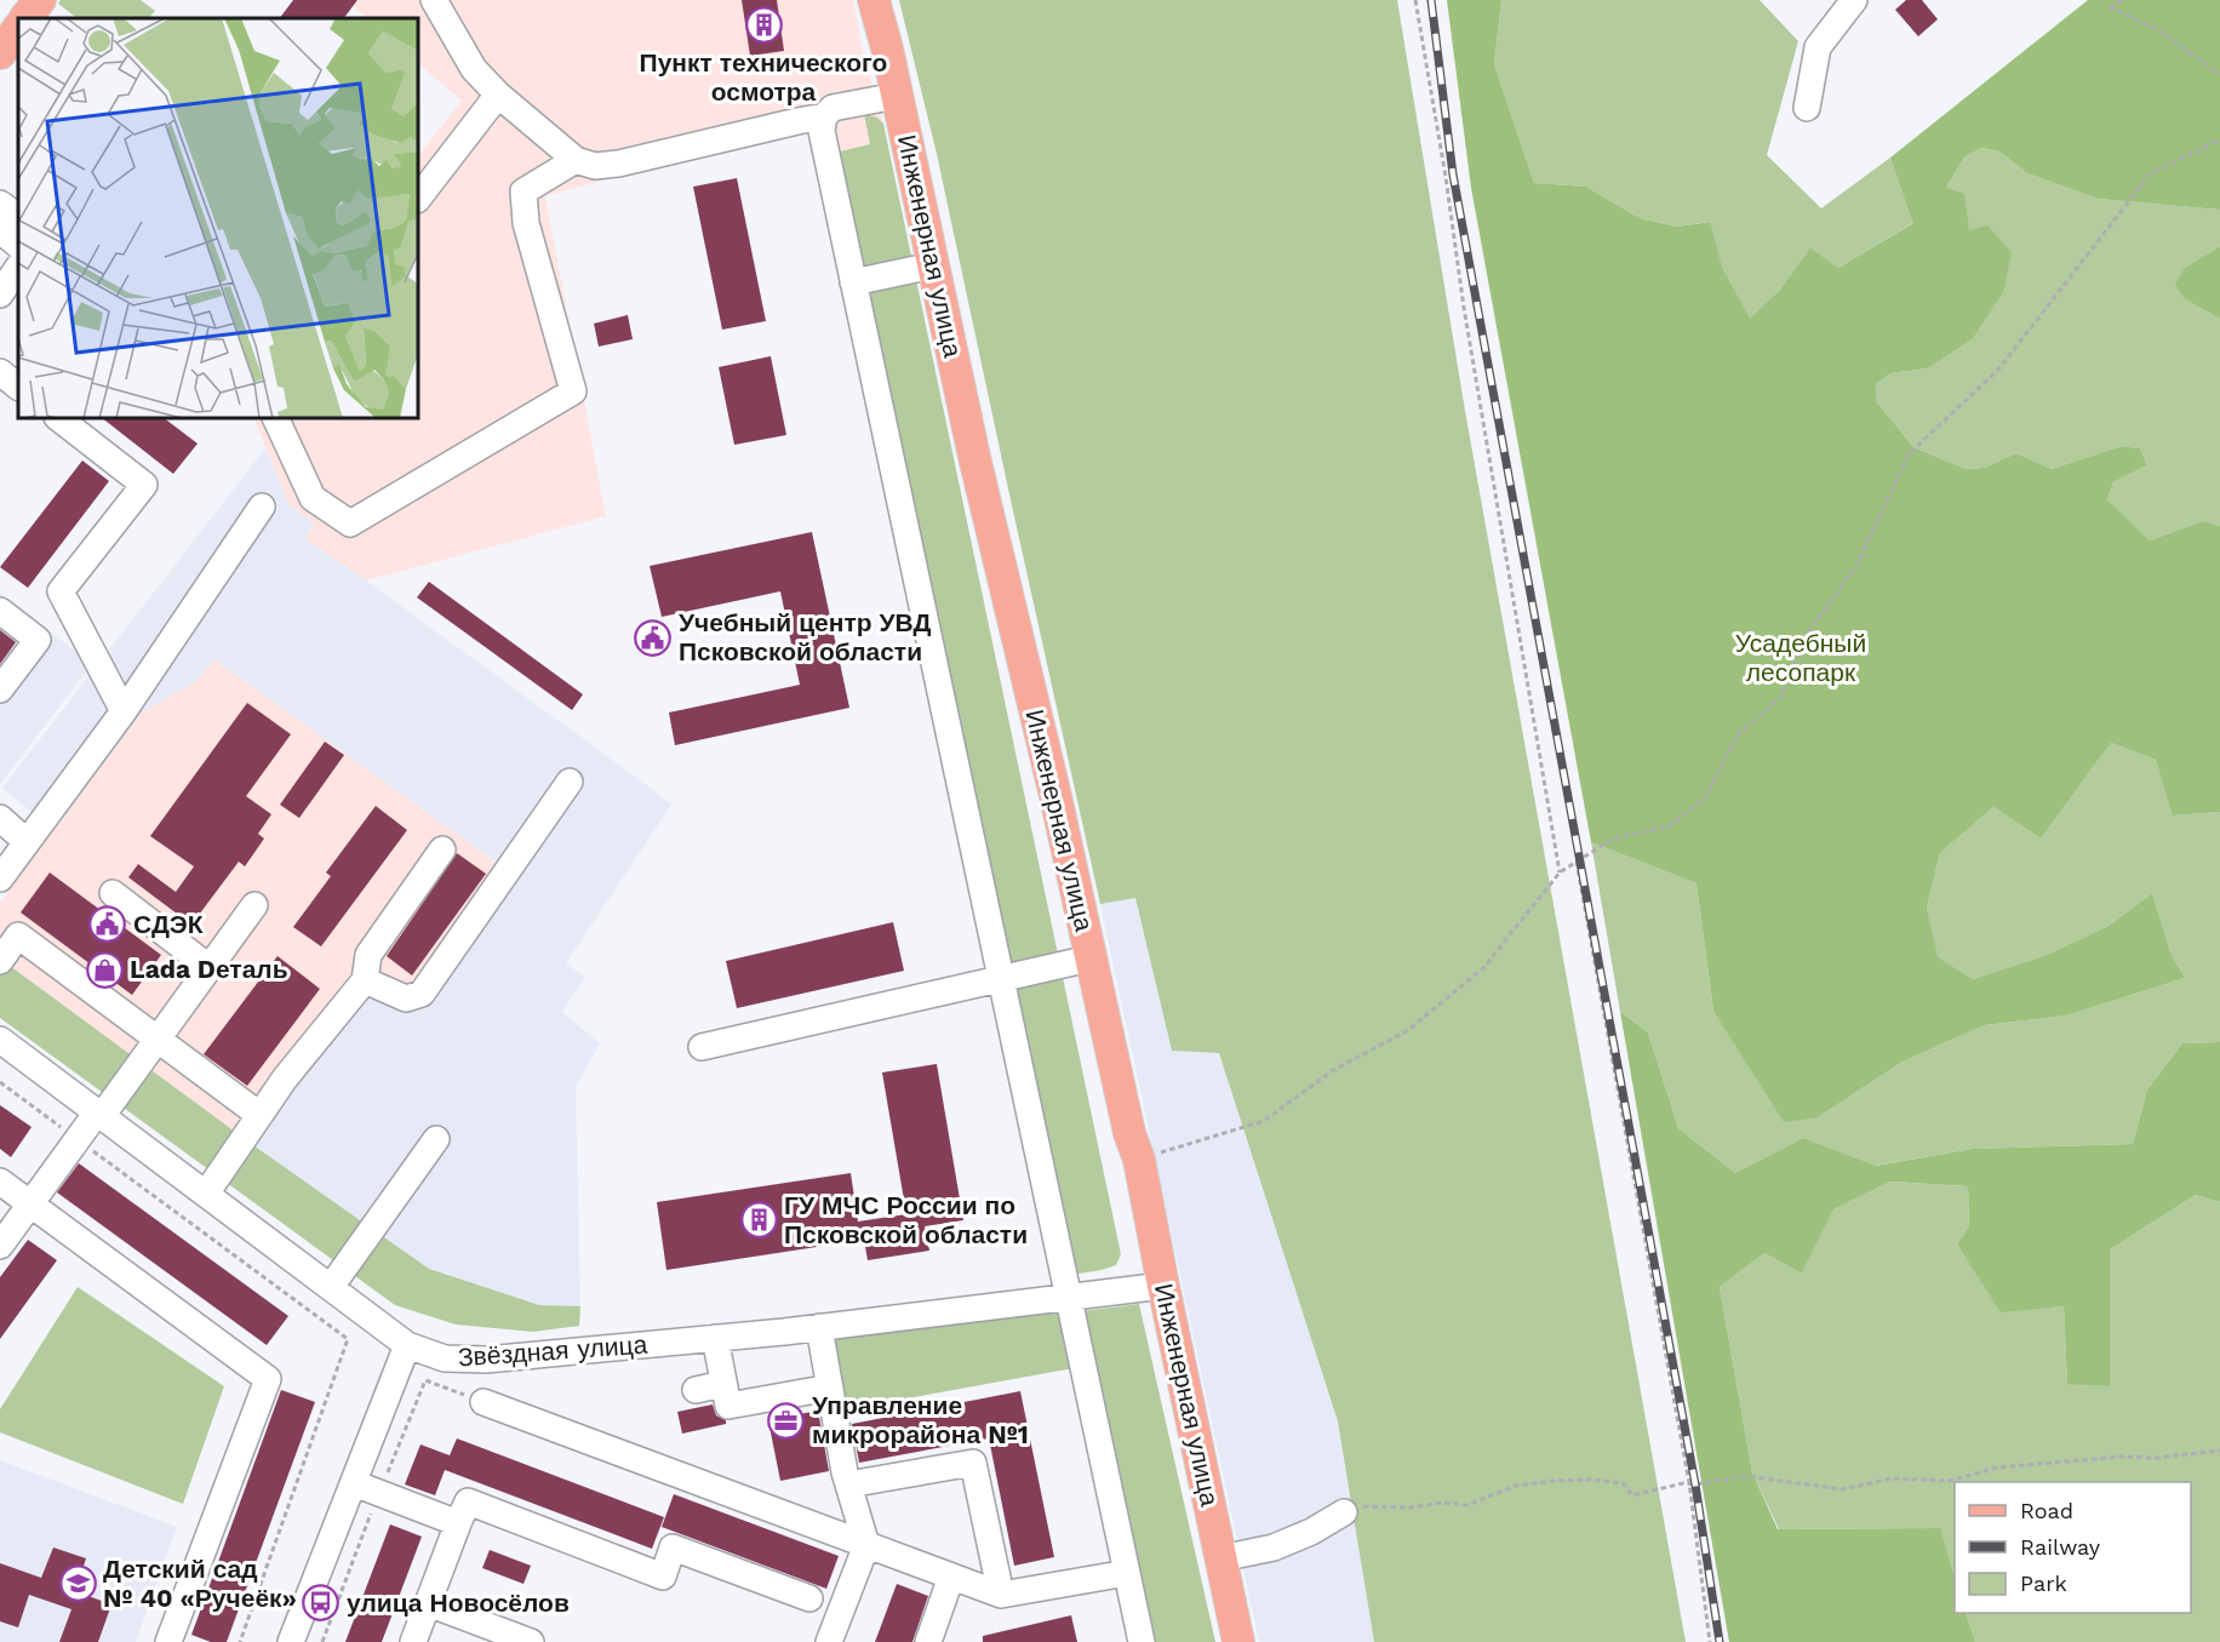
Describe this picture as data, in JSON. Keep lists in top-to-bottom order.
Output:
{
  "streets": {
    "main road": ["Инженерная улица"],
    "street": ["Звёздная улица"]
  },
  "crossings": [
    ["Инженерная улица", "Звёздная улица"]
  ],
  "parks": ["Усадебный лесопарк"],
  "places": {
    "building": ["Пункт технического осмотра", "ГУ МЧС России по Псковской области"],
    "public building": ["Учебный центр УВД Псковской области", "СДЭК"],
    "shop": ["Lada Dеталь"],
    "office": ["Управление микрорайона №1"],
    "school or university": ["Детский сад № 40 «Ручеёк»"],
    "bus stop": ["улица Новосёлов"]
  },
  "legend": ["Road", "Railway", "Park"]
}
